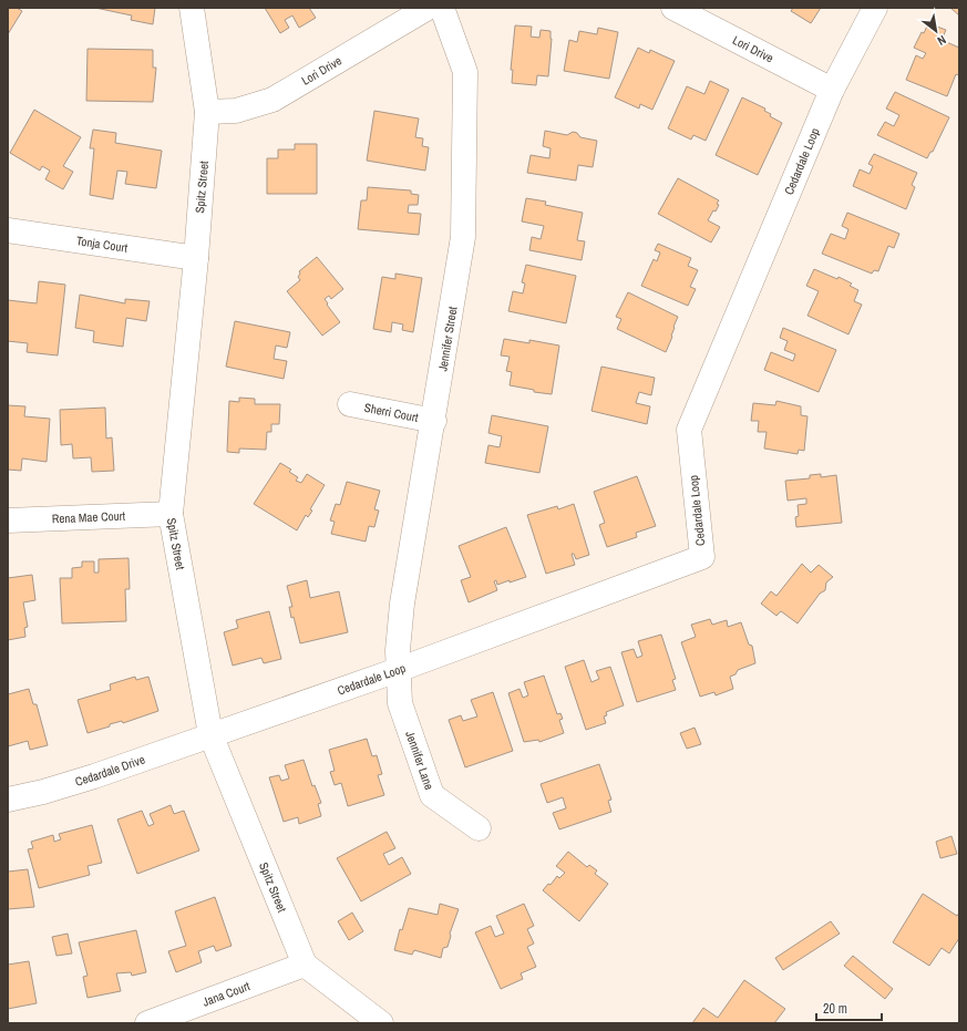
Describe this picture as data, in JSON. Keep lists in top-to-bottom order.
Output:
{
  "streets": {
    "street": [
      "Lori Drive",
      "Cedardale Loop",
      "Spitz Street",
      "Tonja Court",
      "Jennifer Street",
      "Sherri Court",
      "Rena Mae Court",
      "Jennifer Lane",
      "Cedardale Drive",
      "Jana Court"
    ]
  },
  "crossings": [
    ["Lori Drive", "Cedardale Loop"],
    ["Lori Drive", "Spitz Street"],
    ["Cedardale Loop", "Spitz Street"],
    ["Cedardale Loop", "Jennifer Street"],
    ["Cedardale Loop", "Jennifer Lane"],
    ["Cedardale Loop", "Cedardale Drive"],
    ["Spitz Street", "Tonja Court"],
    ["Spitz Street", "Rena Mae Court"],
    ["Spitz Street", "Cedardale Drive"],
    ["Spitz Street", "Jana Court"],
    ["Jennifer Street", "Sherri Court"],
    ["Jennifer Street", "Jennifer Lane"]
  ],
  "scale_bar": "20 m",
  "north": "bottom right"
}
